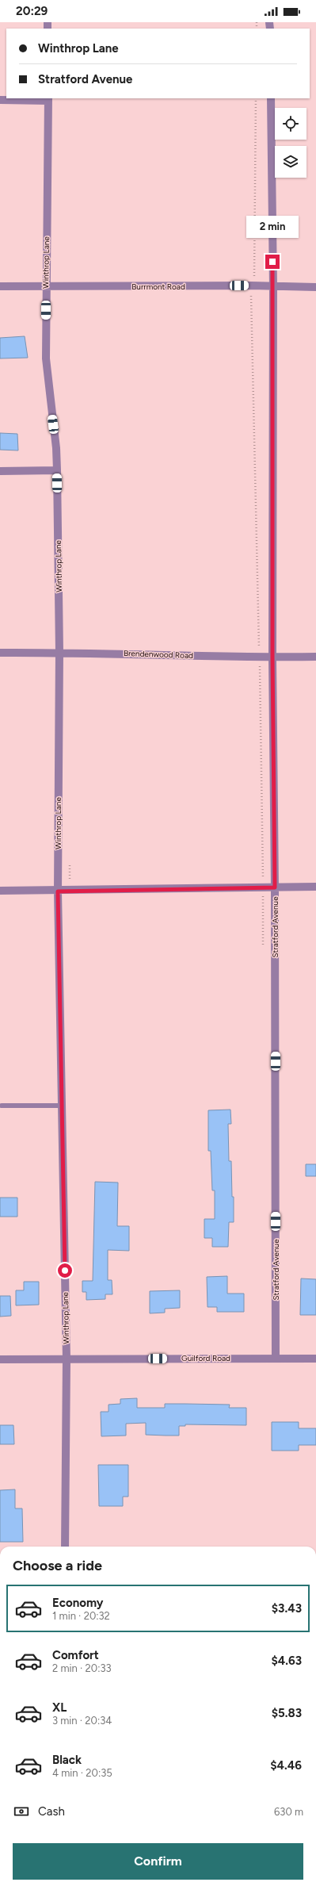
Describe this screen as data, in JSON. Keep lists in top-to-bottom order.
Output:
{
  "streets": {
    "street": [
      "Winthrop Lane",
      "Burrmont Road",
      "Brendenwood Road",
      "Stratford Avenue",
      "Guilford Road"
    ]
  },
  "crossings": [
    ["Winthrop Lane", "Burrmont Road"],
    ["Winthrop Lane", "Brendenwood Road"],
    ["Winthrop Lane", "Guilford Road"],
    ["Burrmont Road", "Stratford Avenue"],
    ["Brendenwood Road", "Stratford Avenue"],
    ["Stratford Avenue", "Guilford Road"]
  ],
  "page": {
    "status": "20:29",
    "banner": ["Winthrop Lane", "Stratford Avenue"],
    "bubble": "2 min",
    "heading": "Choose a ride",
    "list": [
      {
        "name": "Economy",
        "note": "1 min · 20:32",
        "value": "$3.43"
      },
      {
        "name": "Comfort",
        "note": "2 min · 20:33",
        "value": "$4.63"
      },
      {
        "name": "XL",
        "note": "3 min · 20:34",
        "value": "$5.83"
      },
      {
        "name": "Black",
        "note": "4 min · 20:35",
        "value": "$4.46"
      }
    ],
    "pay": ["Cash", "630 m"],
    "buttons": "Confirm"
  }
}
